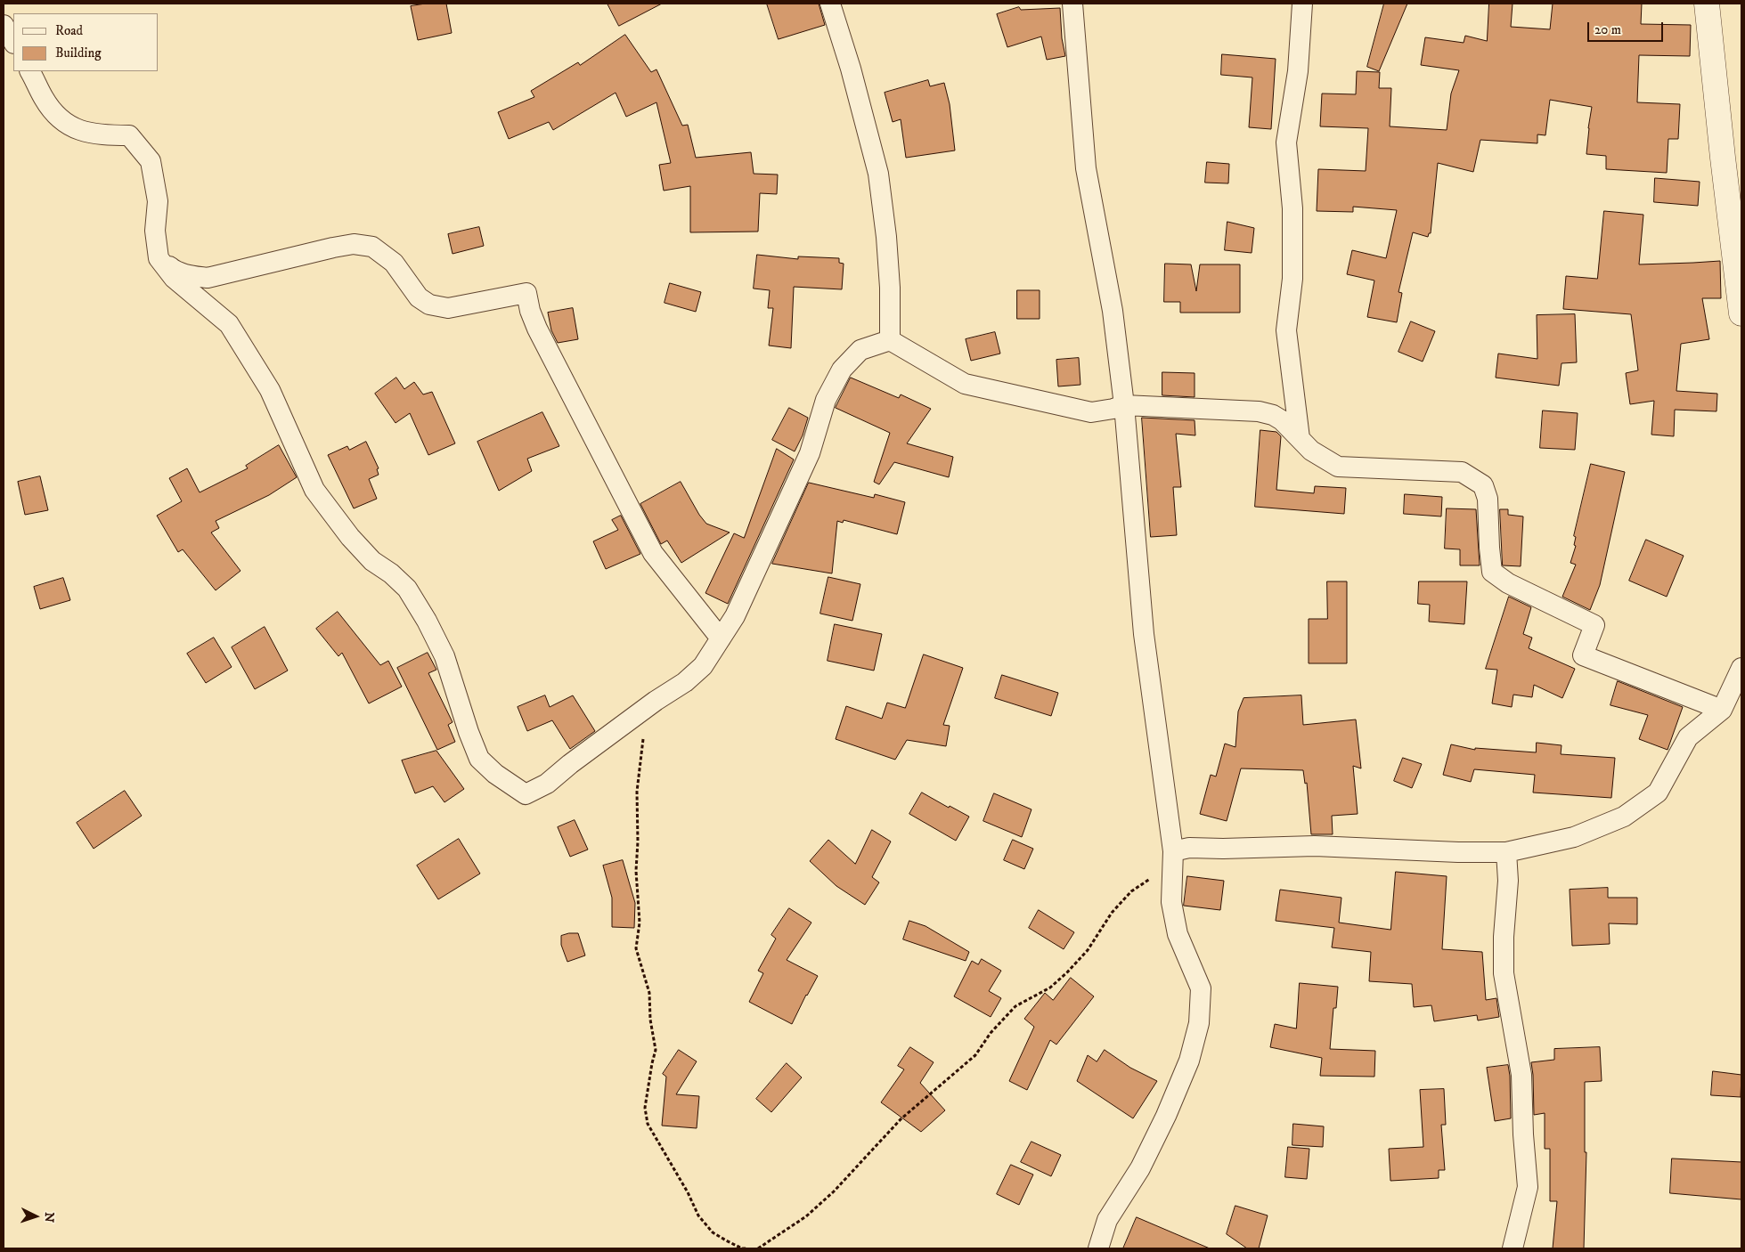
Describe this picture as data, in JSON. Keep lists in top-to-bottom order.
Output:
{
  "legend": ["Road", "Building"],
  "scale_bar": "20 m",
  "north": "right"
}
